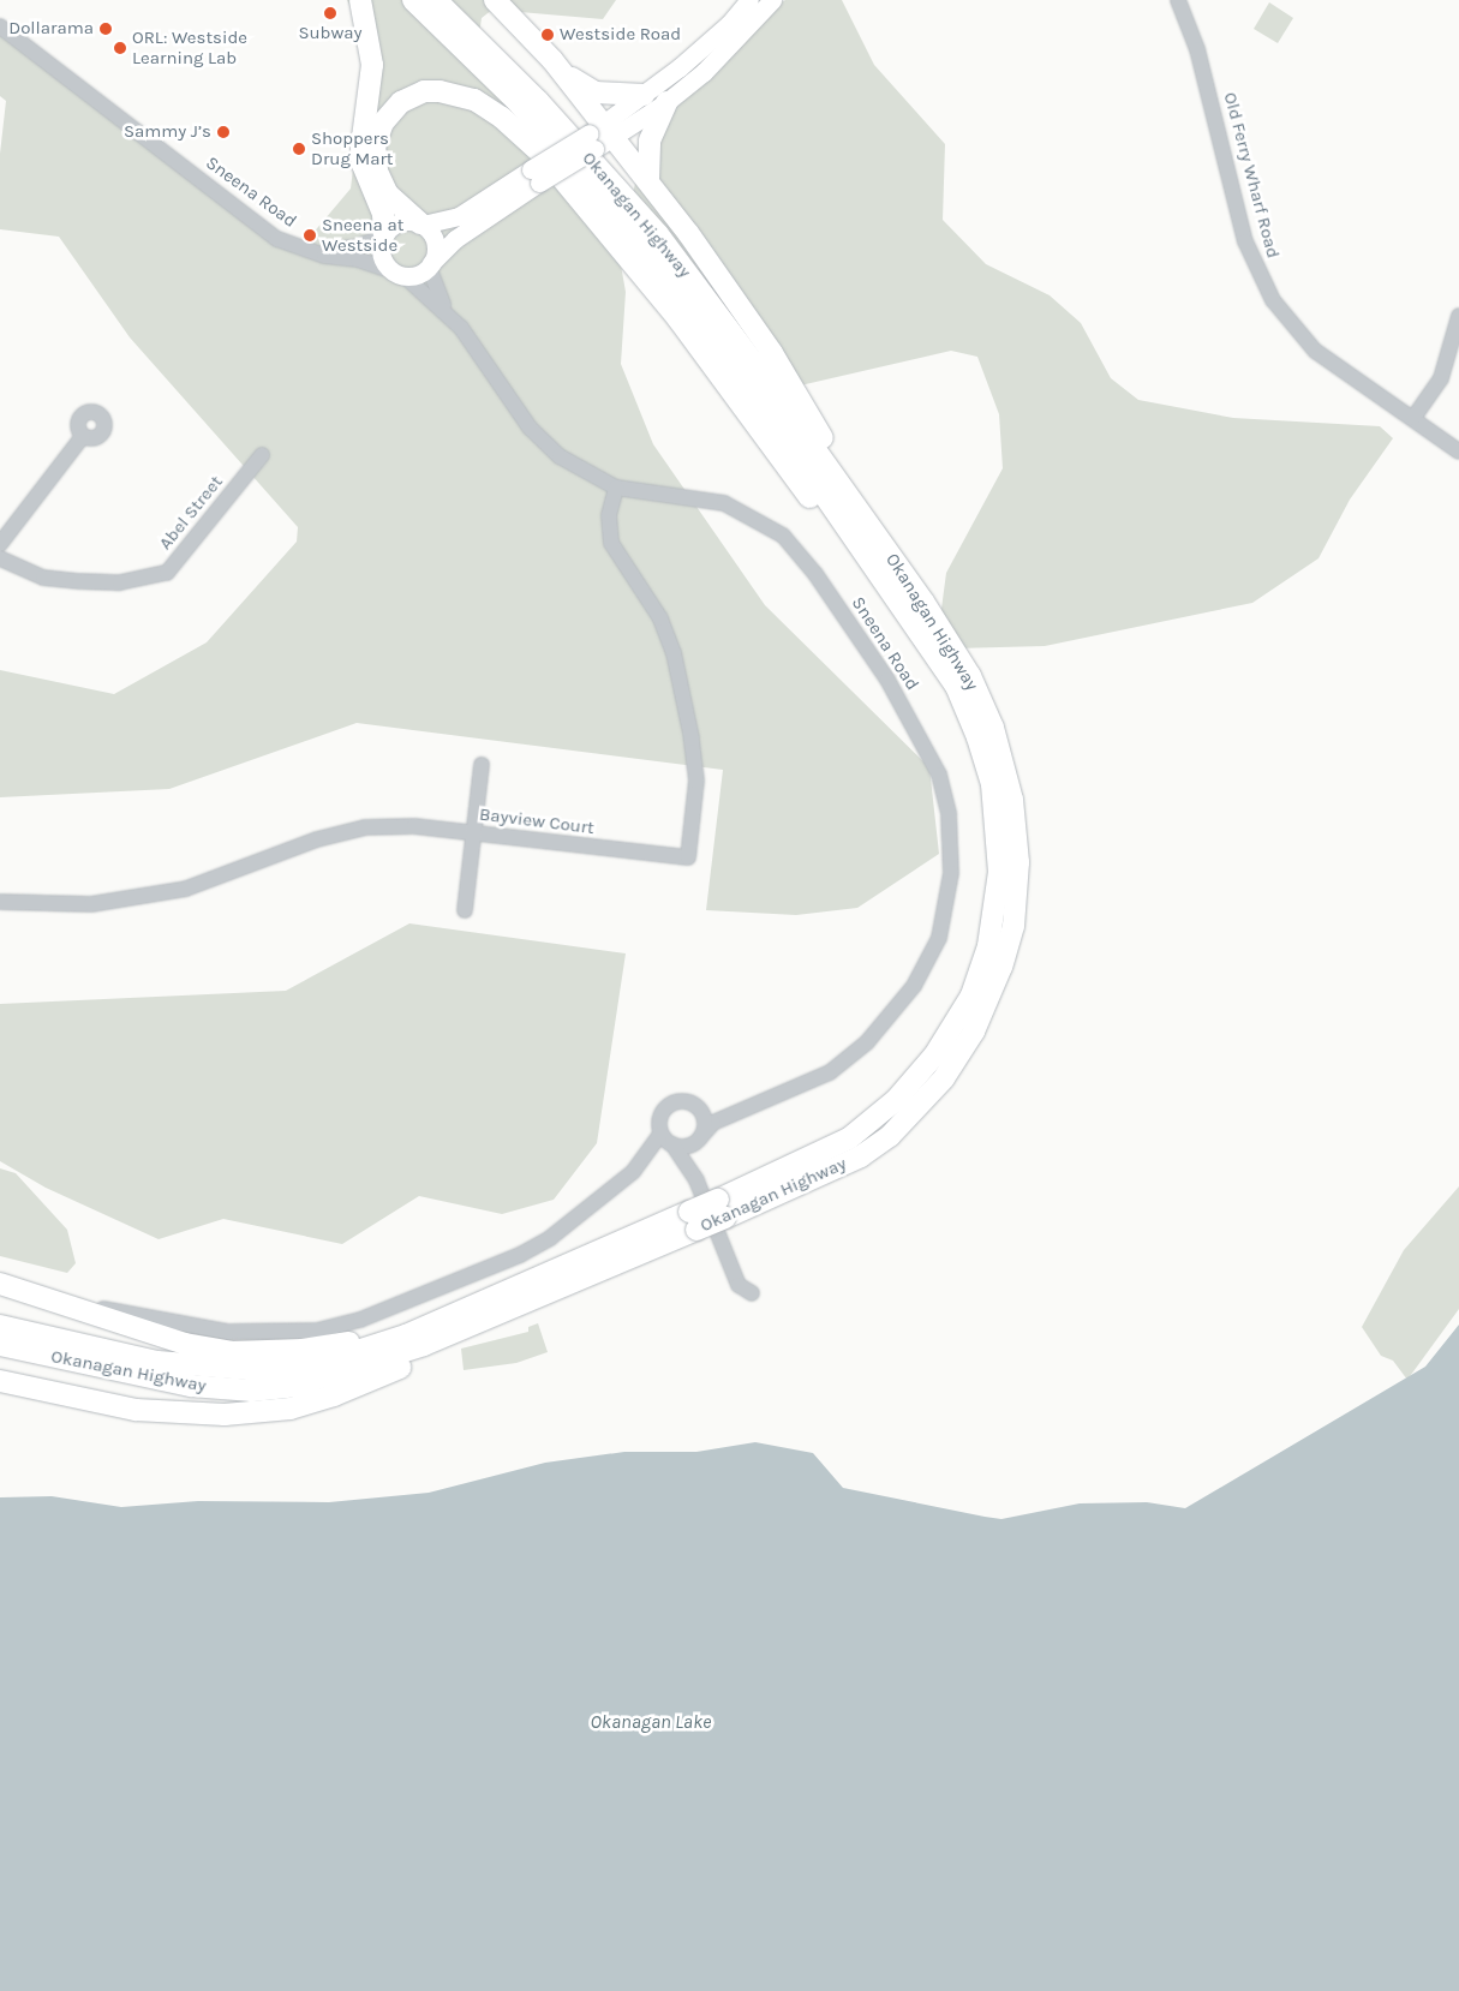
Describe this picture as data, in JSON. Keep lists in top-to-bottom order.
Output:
{
  "streets": {
    "highway": ["Okanagan Highway"],
    "street": [
      "Old Ferry Wharf Road",
      "Sneena Road",
      "Abel Street",
      "Bayview Court"
    ]
  },
  "crossings": [
    ["Sneena Road", "Bayview Court"]
  ],
  "water": ["Okanagan Lake"],
  "places": [
    "Subway",
    "Dollarama",
    "Westside Road",
    "ORL: Westside Learning Lab",
    "Sammy J’s",
    "Shoppers Drug Mart",
    "Sneena at Westside"
  ]
}
